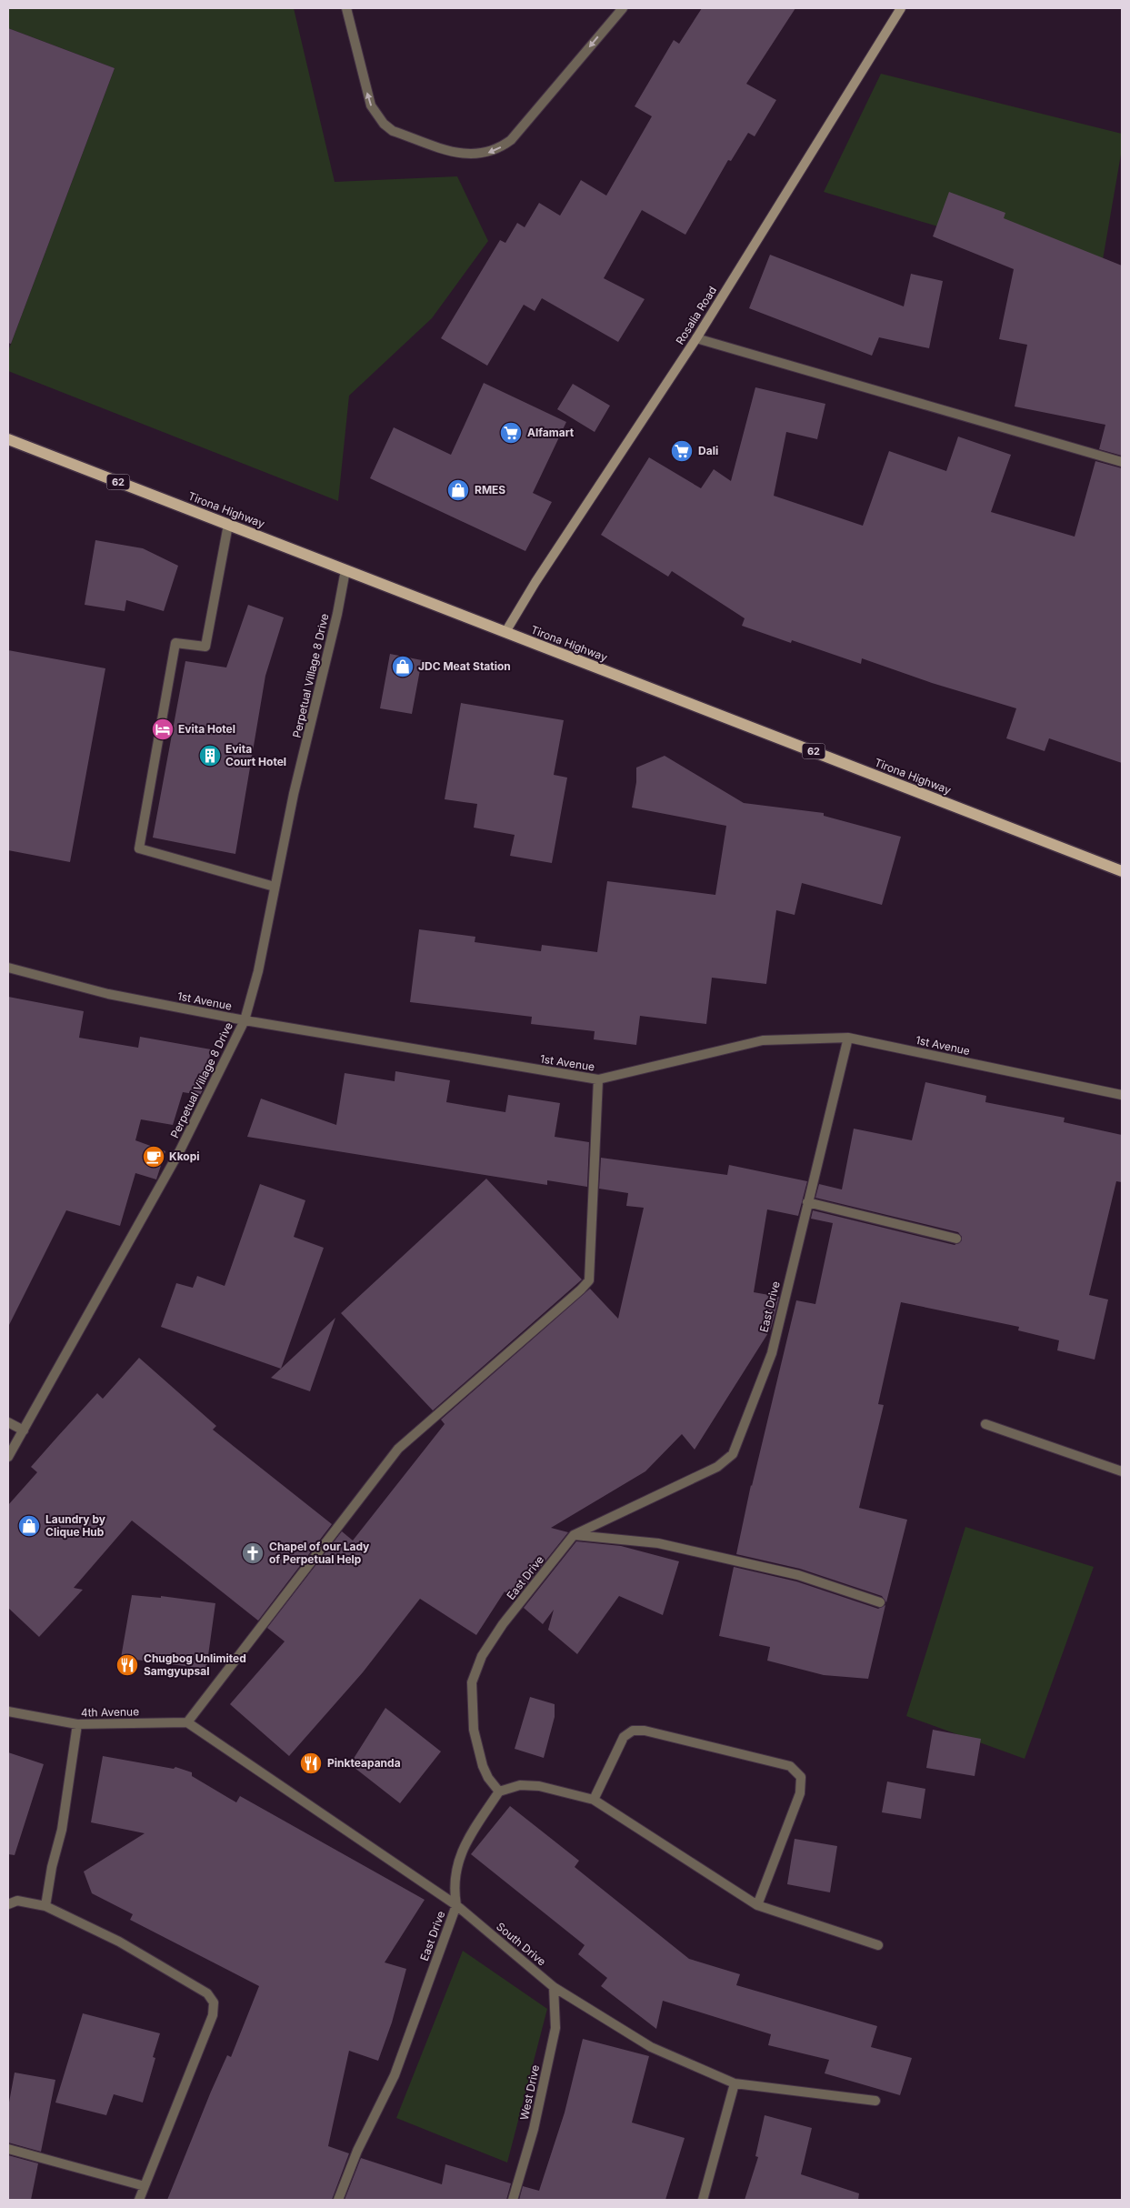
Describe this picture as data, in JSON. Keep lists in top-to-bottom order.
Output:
{
  "streets": {
    "main road": ["62", "Tirona Highway"],
    "street": [
      "Rosalia Road",
      "Perpetual Village 8 Drive",
      "1st Avenue",
      "East Drive",
      "4th Avenue",
      "South Drive",
      "West Drive"
    ]
  },
  "crossings": [
    ["Rosalia Road", "Tirona Highway"],
    ["Tirona Highway", "Perpetual Village 8 Drive"],
    ["Perpetual Village 8 Drive", "1st Avenue"],
    ["1st Avenue", "East Drive"],
    ["East Drive", "South Drive"],
    ["4th Avenue", "South Drive"],
    ["South Drive", "West Drive"]
  ],
  "places": {
    "supermarket": ["Alfamart", "Dali"],
    "shop": ["RMES", "JDC Meat Station", "Laundry by Clique Hub"],
    "hotel": ["Evita Hotel"],
    "building": ["Evita Court Hotel"],
    "cafe": ["Kkopi"],
    "church": ["Chapel of our Lady of Perpetual Help"],
    "restaurant": ["Chugbog Unlimited Samgyupsal", "Pinkteapanda"]
  }
}
